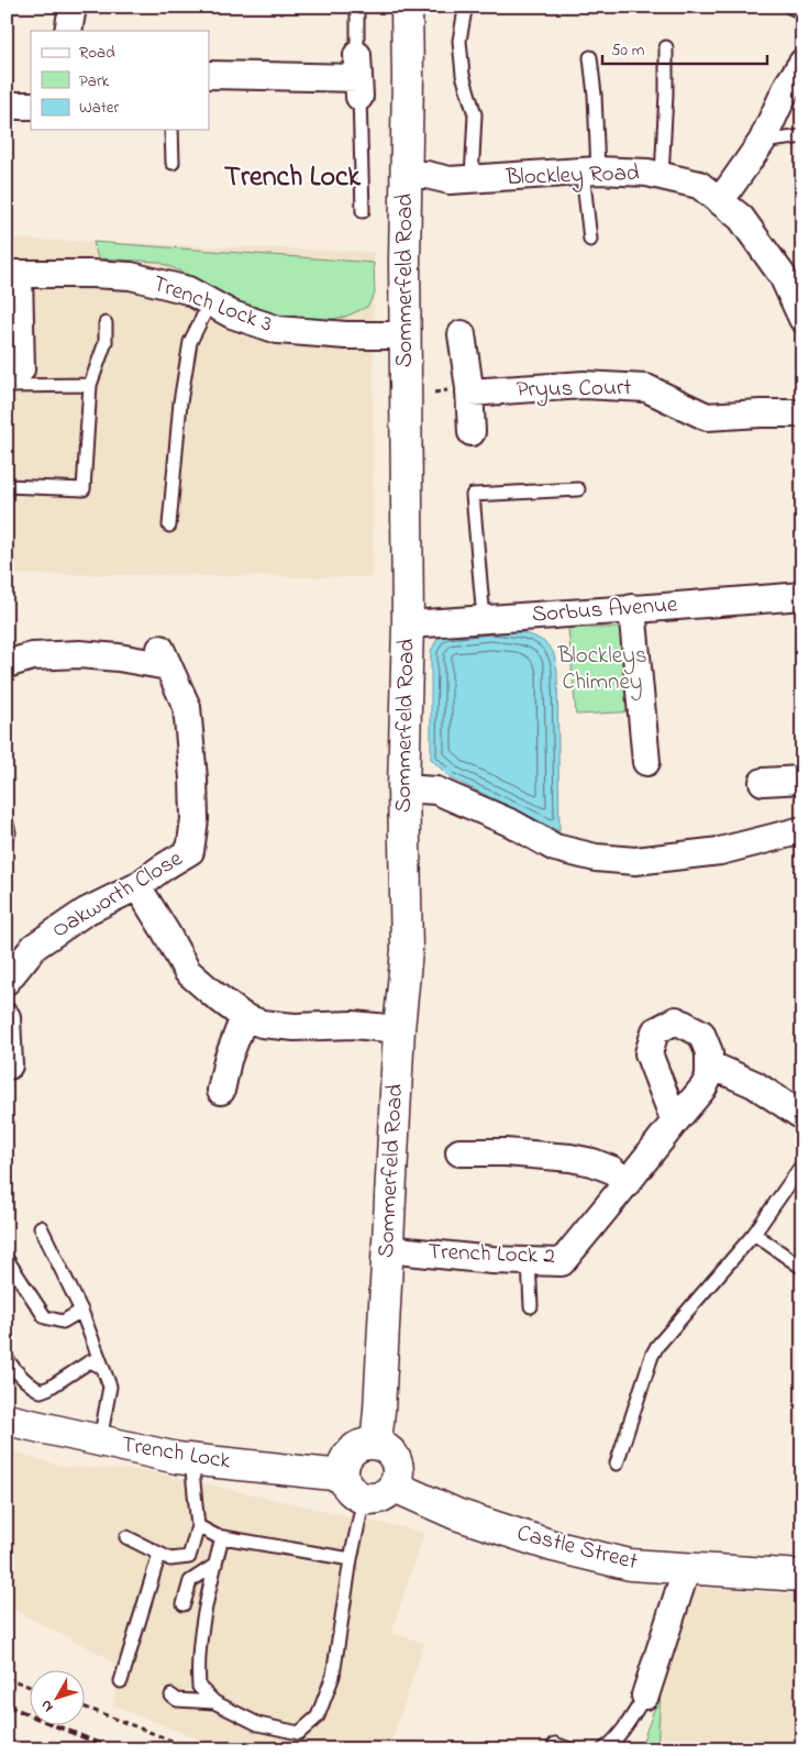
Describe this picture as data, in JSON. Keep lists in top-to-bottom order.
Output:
{
  "streets": {
    "street": [
      "Blockley Road",
      "Sommerfeld Road",
      "Trench Lock 3",
      "Pryus Court",
      "Sorbus Avenue",
      "Oakworth Close",
      "Trench Lock 2",
      "Trench Lock",
      "Castle Street"
    ]
  },
  "crossings": [
    ["Blockley Road", "Sommerfeld Road"],
    ["Sommerfeld Road", "Trench Lock 3"],
    ["Sommerfeld Road", "Sorbus Avenue"],
    ["Sommerfeld Road", "Trench Lock 2"],
    ["Sommerfeld Road", "Trench Lock"],
    ["Sommerfeld Road", "Castle Street"],
    ["Trench Lock", "Castle Street"]
  ],
  "districts": ["Trench Lock"],
  "parks": ["Blockleys Chimney"],
  "legend": ["Road", "Park", "Water"],
  "scale_bar": "50 m",
  "north": "bottom left"
}
